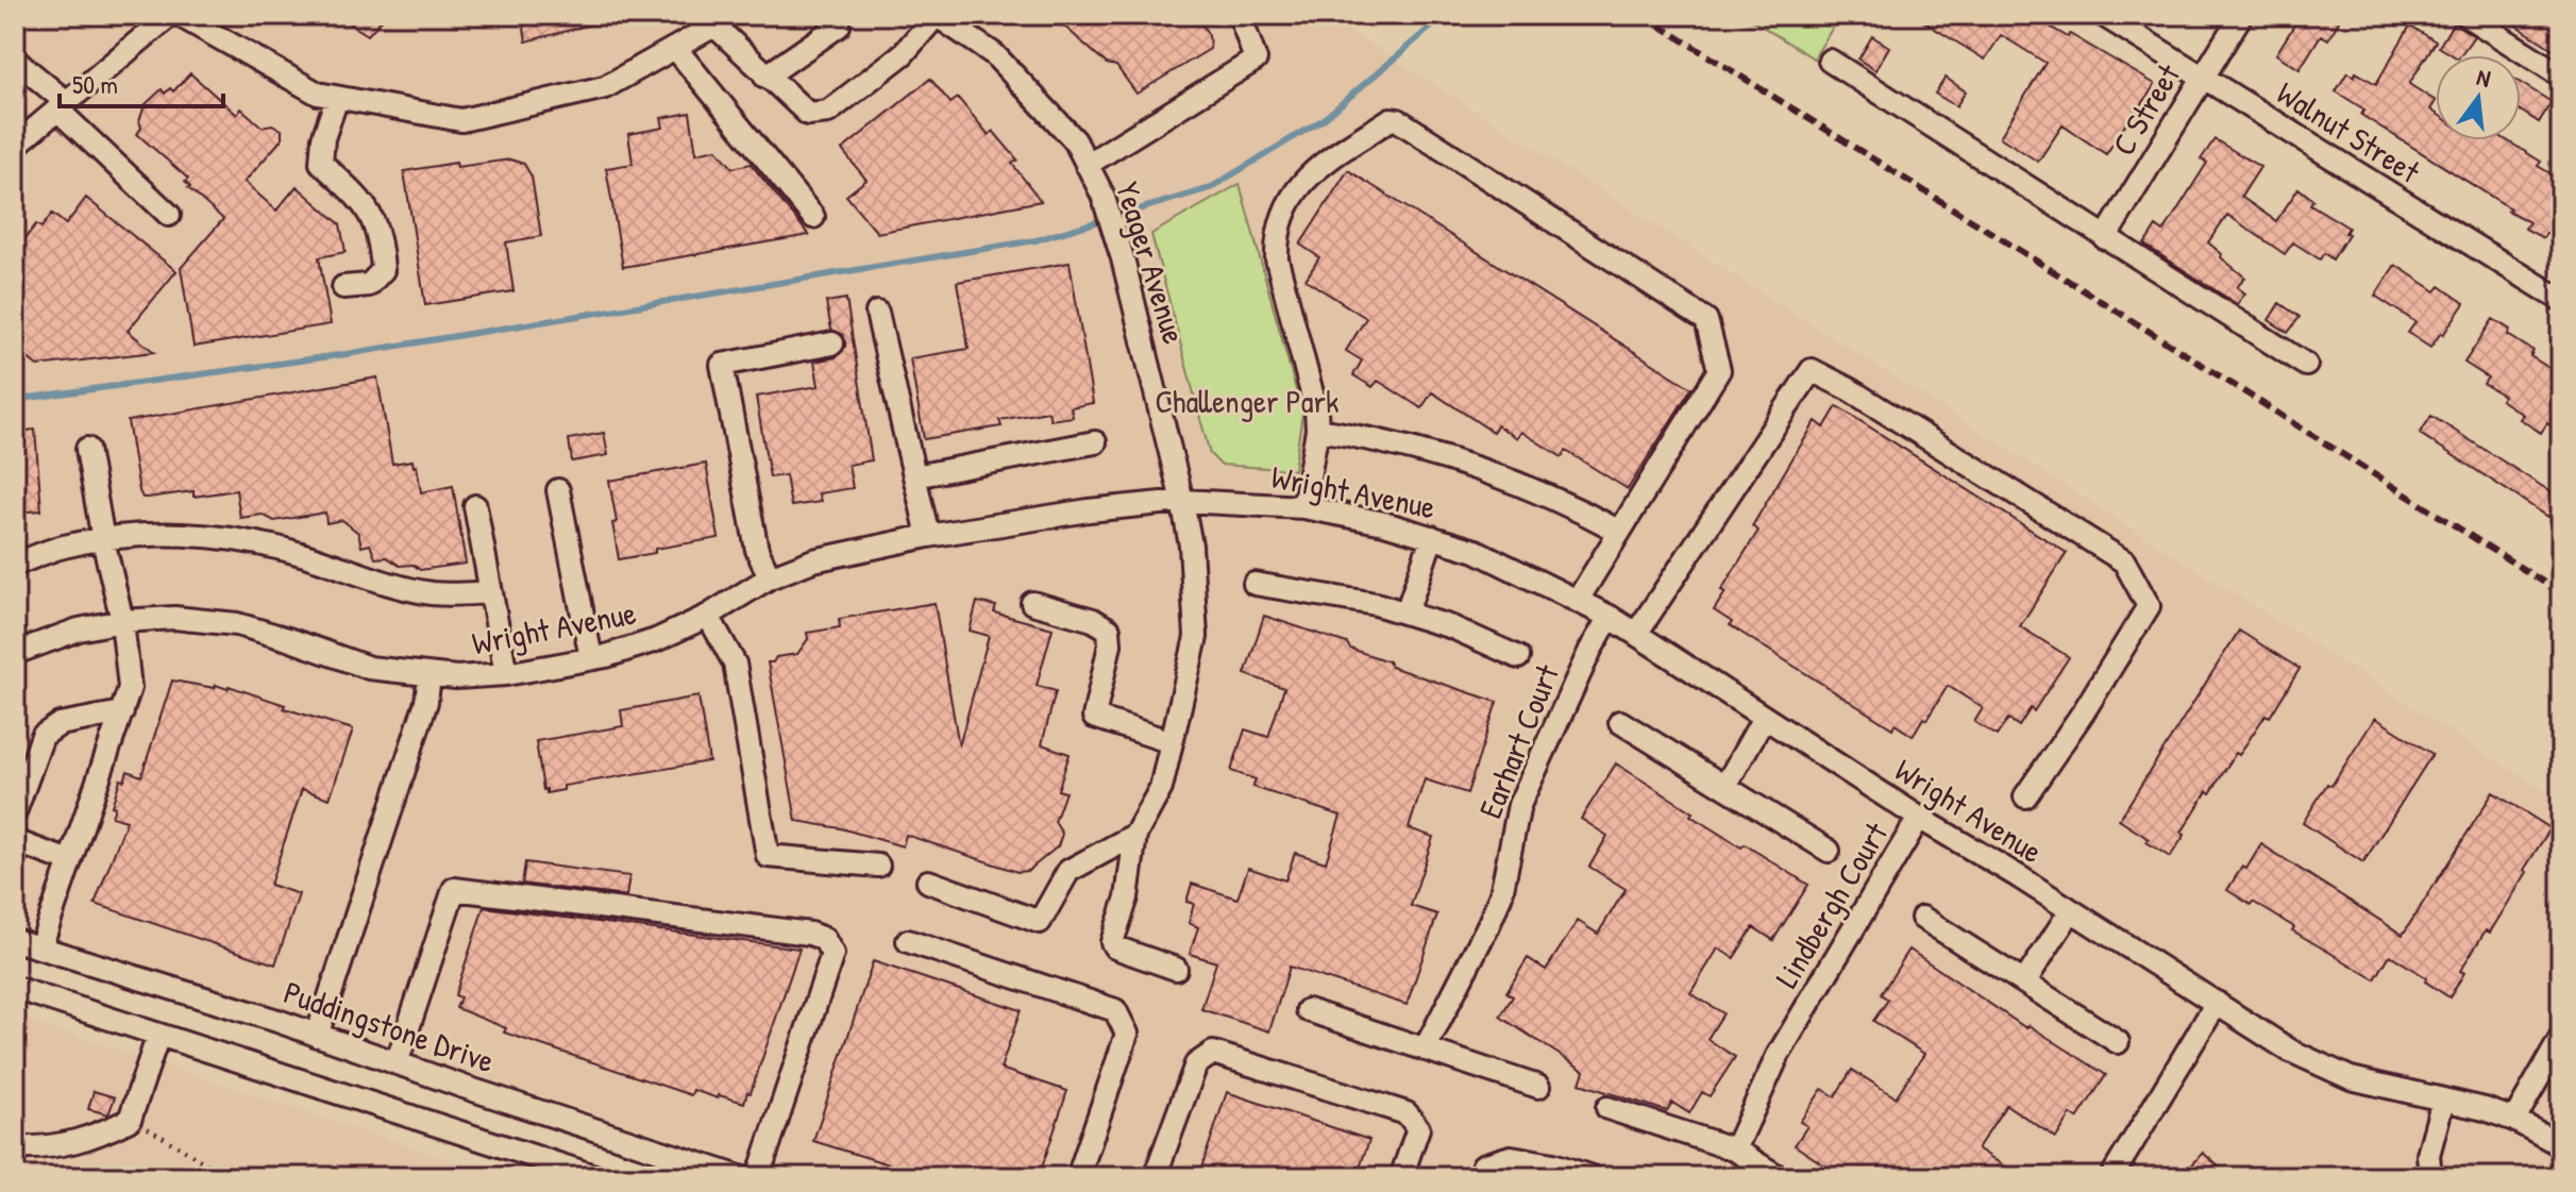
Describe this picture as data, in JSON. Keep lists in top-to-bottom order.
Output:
{
  "streets": {
    "street": [
      "C Street",
      "Walnut Street",
      "Yeager Avenue",
      "Wright Avenue",
      "Earhart Court",
      "Lindbergh Court",
      "Puddingstone Drive"
    ]
  },
  "crossings": [
    ["C Street", "Walnut Street"],
    ["Yeager Avenue", "Wright Avenue"],
    ["Wright Avenue", "Earhart Court"],
    ["Wright Avenue", "Lindbergh Court"]
  ],
  "parks": ["Challenger Park"],
  "scale_bar": "50 m",
  "north": "top"
}
